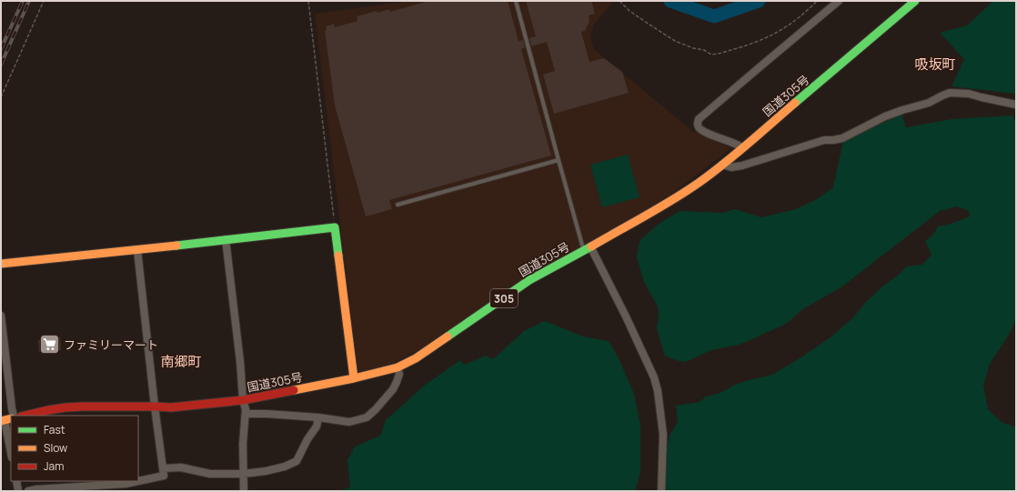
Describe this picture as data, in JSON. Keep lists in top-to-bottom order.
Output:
{
  "streets": {
    "main road": ["国道305号", "305"]
  },
  "districts": ["吸坂町", "南郷町"],
  "places": {
    "supermarket": ["ファミリーマート"]
  },
  "legend": ["Fast", "Slow", "Jam"]
}
